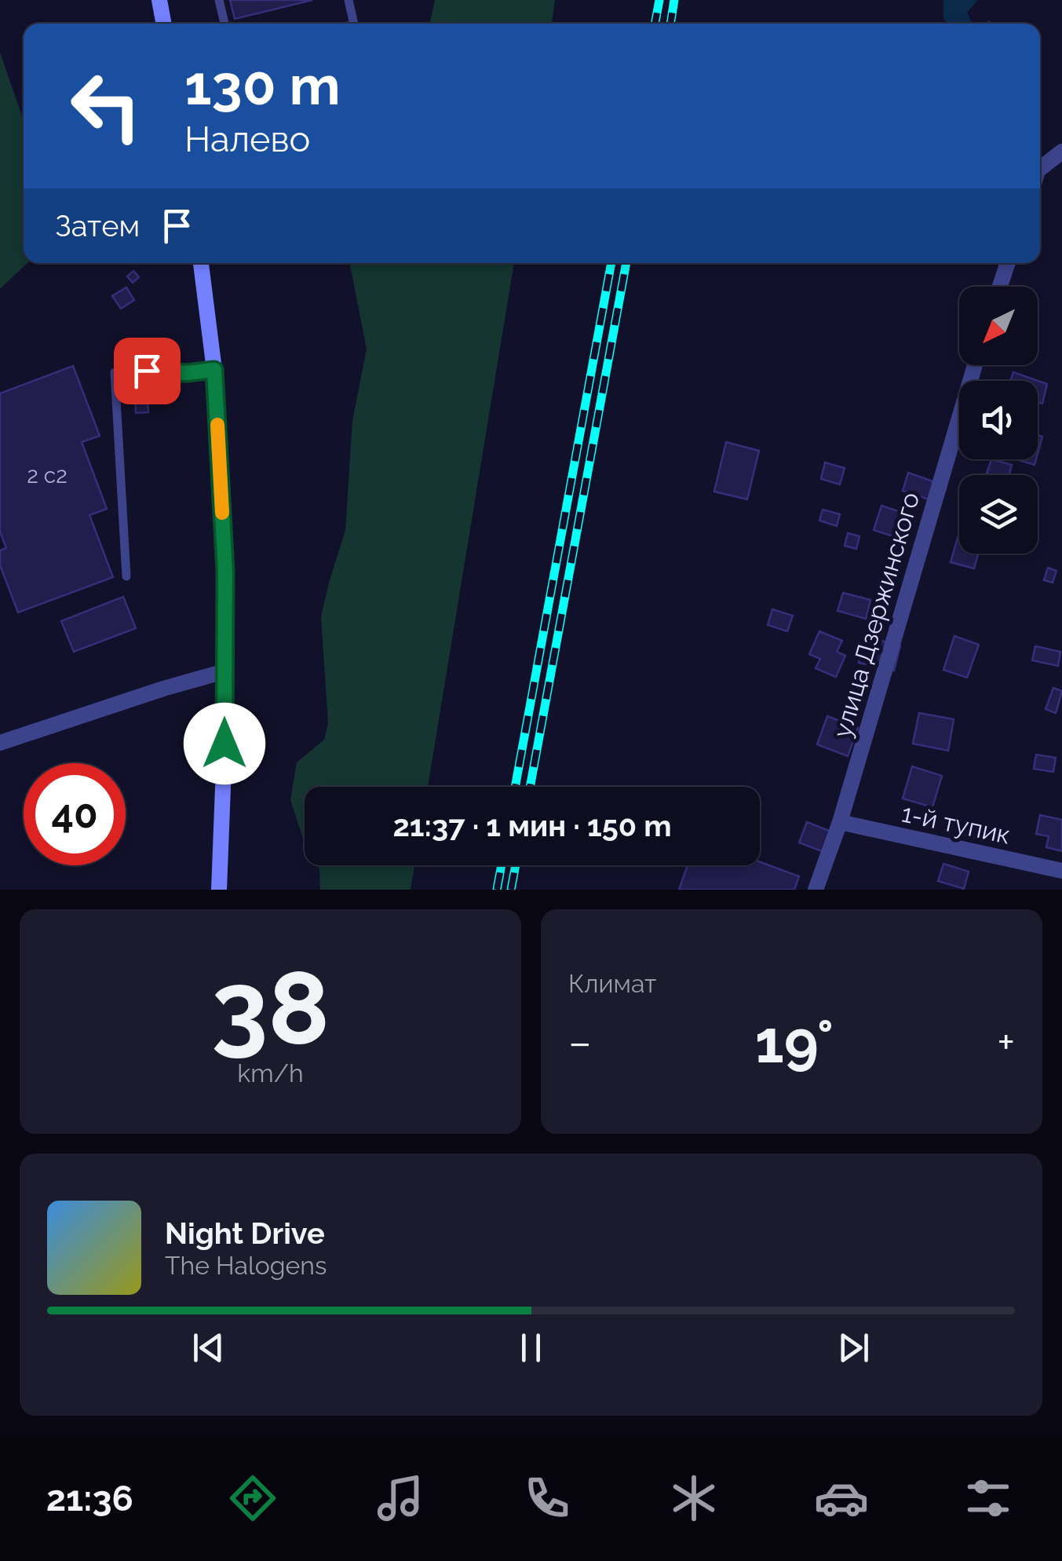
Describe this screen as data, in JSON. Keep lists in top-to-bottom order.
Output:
{
  "streets": {
    "street": ["улица Дзержинского", "1-й тупик"]
  },
  "crossings": [
    ["улица Дзержинского", "1-й тупик"]
  ],
  "house_numbers": ["2 с2"],
  "north": "bottom left",
  "page": {
    "turn": ["130 m", "Налево"],
    "then": "Затем",
    "limit": "40",
    "trip": "21:37 · 1 мин · 150 m",
    "tile": [
      ["38", "km/h"],
      "Климат"
    ],
    "heat": ["−", "19°", "+"],
    "song": ["Night Drive", "The Halogens"],
    "tabs": "21:36"
  }
}
